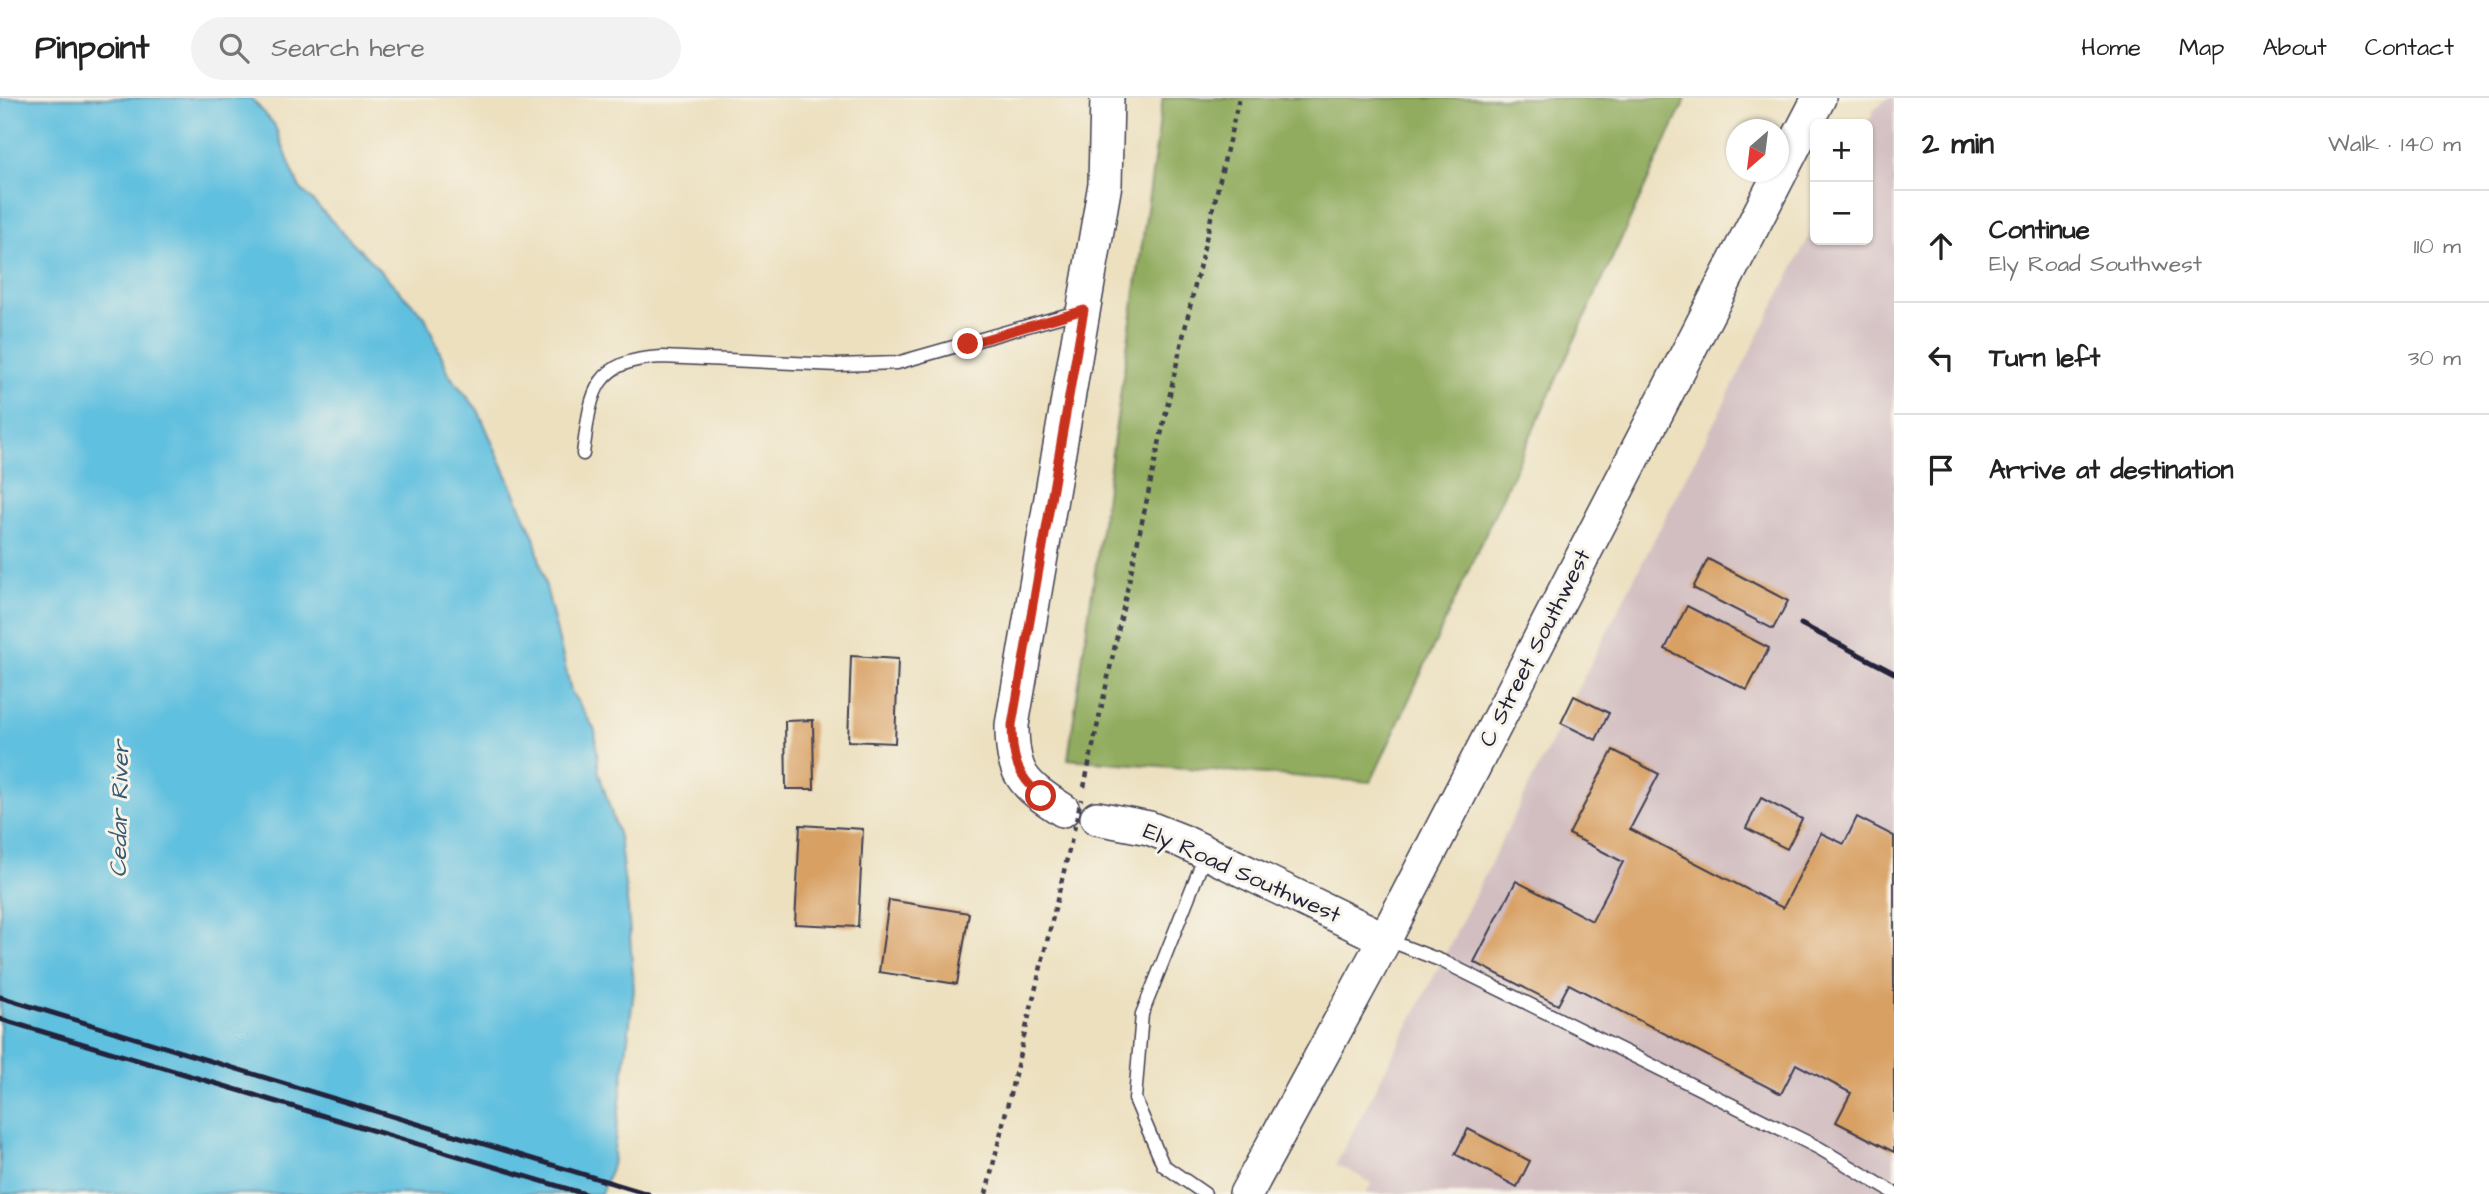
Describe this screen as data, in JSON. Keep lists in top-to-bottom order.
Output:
{
  "streets": {
    "main road": ["C Street Southwest", "Ely Road Southwest"]
  },
  "crossings": [
    ["C Street Southwest", "Ely Road Southwest"]
  ],
  "water": ["Cedar River"],
  "north": "bottom left",
  "page": {
    "header": "Pinpoint",
    "search": "Search here",
    "nav": [
      "Home",
      "Map",
      "About",
      "Contact"
    ],
    "heading": ["2 min", "Walk · 140 m"],
    "map_buttons": ["+", "−"],
    "list": [
      ["Continue", "Ely Road Southwest", "110 m"],
      ["Turn left", "30 m"],
      "Arrive at destination"
    ]
  }
}
